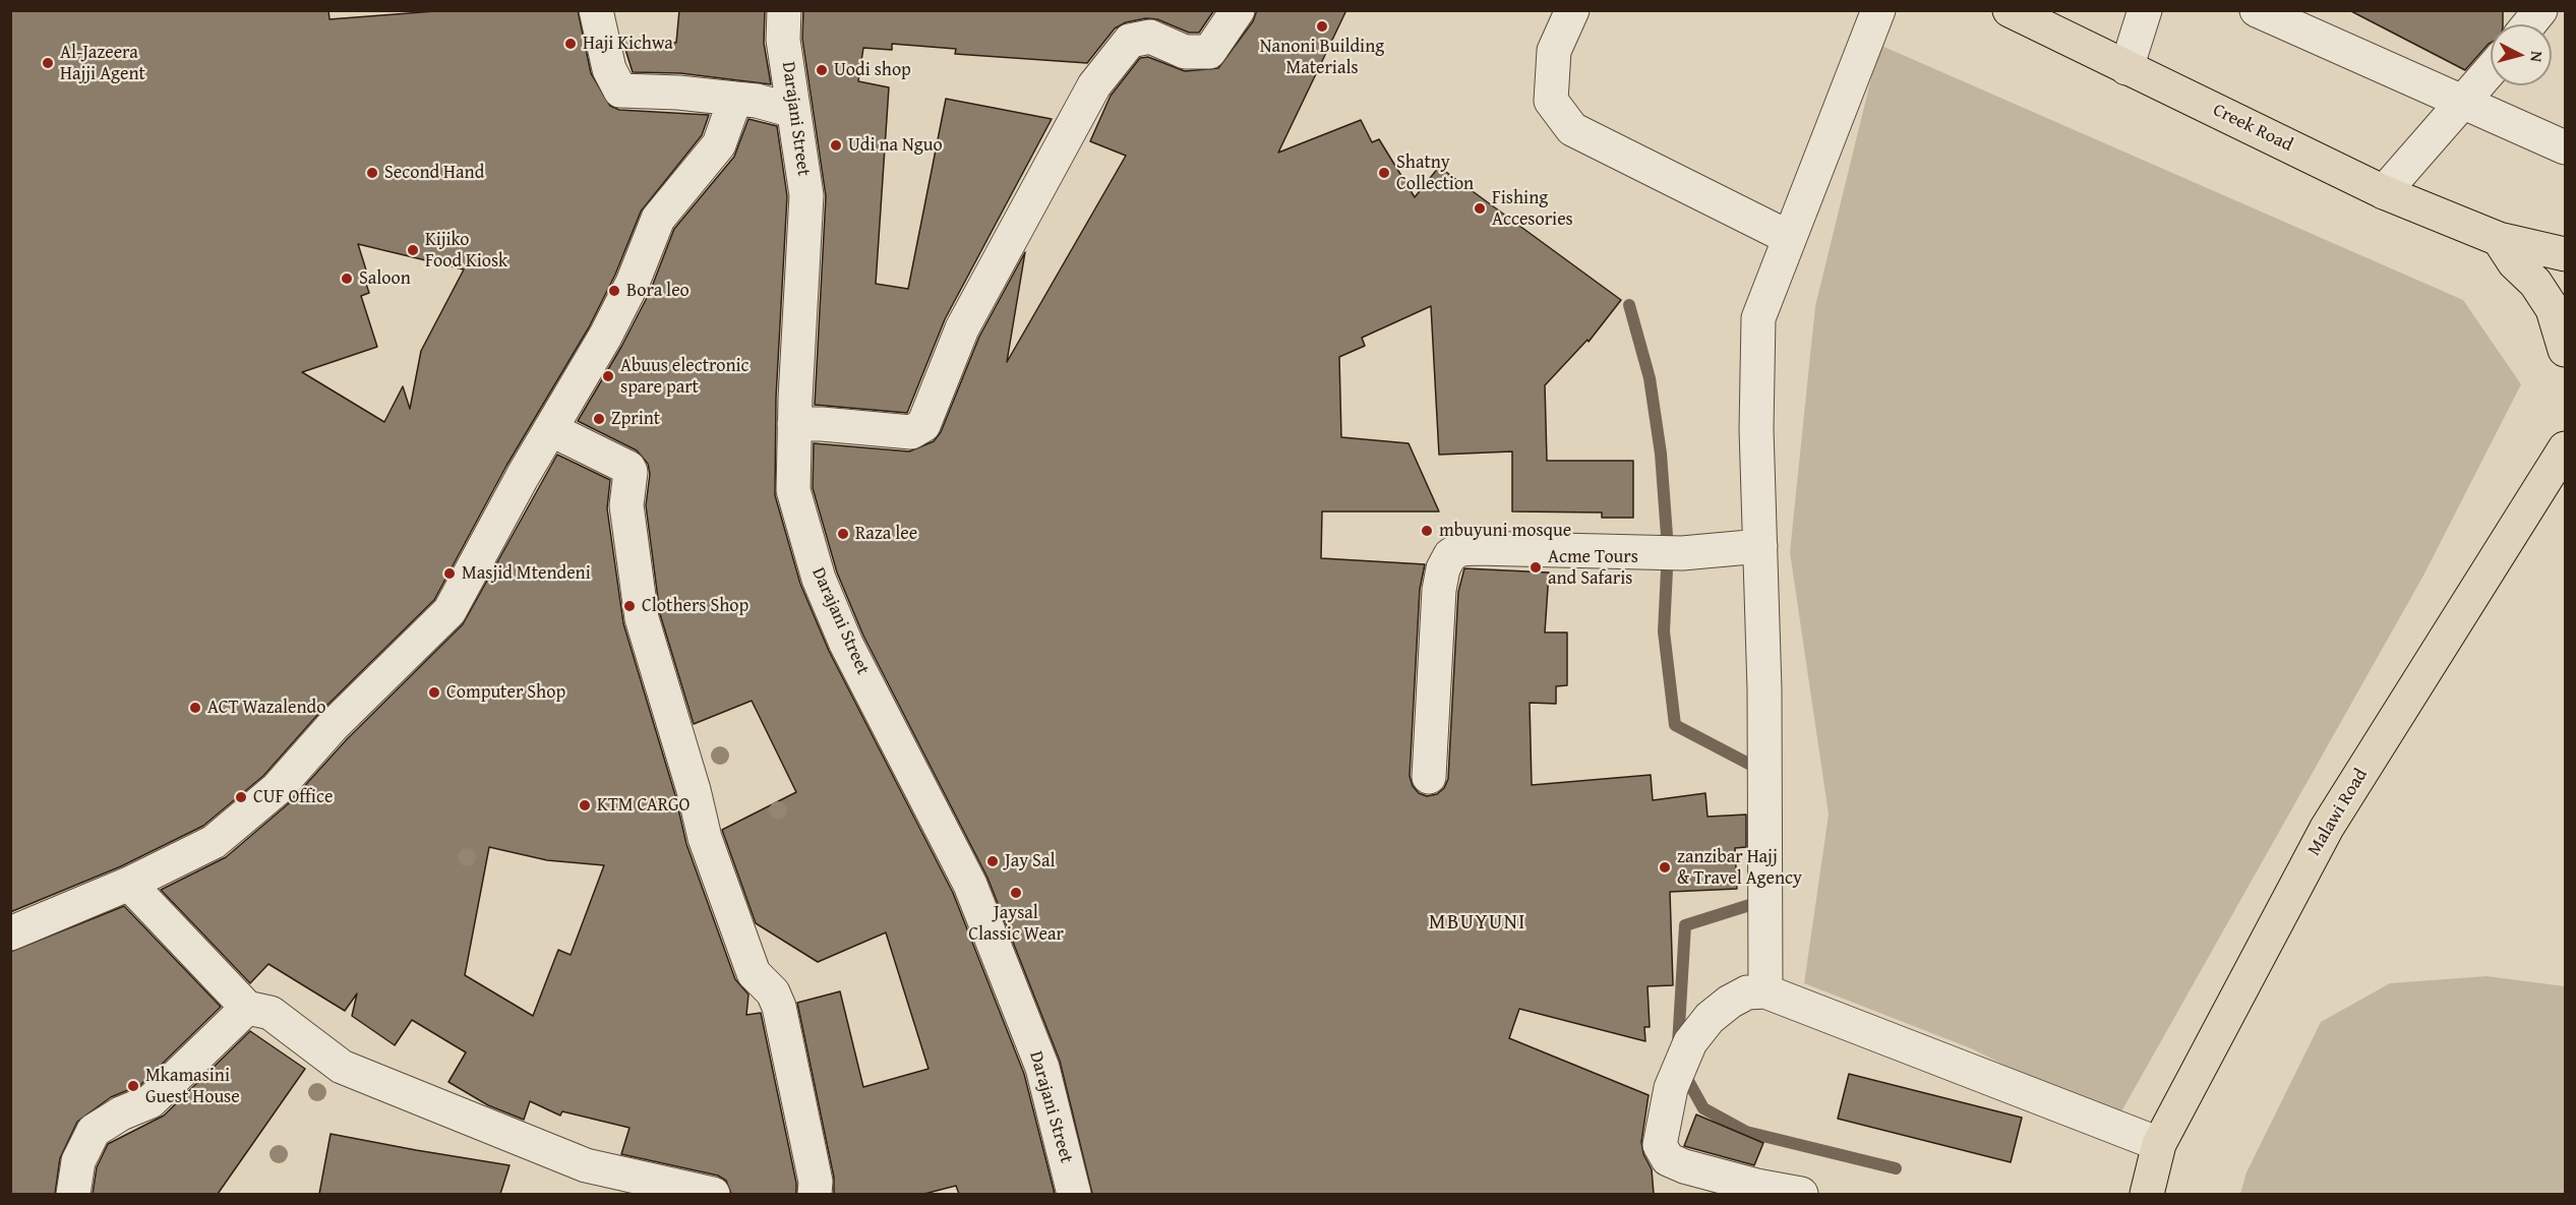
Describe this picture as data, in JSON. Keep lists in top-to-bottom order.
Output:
{
  "streets": {
    "main road": ["Creek Road", "Malawi Road"],
    "street": ["Darajani Street"]
  },
  "districts": ["MBUYUNI"],
  "places": [
    "Nanoni Building Materials",
    "Haji Kichwa",
    "Al-Jazeera Hajji Agent",
    "Uodi shop",
    "Udi na Nguo",
    "Second Hand",
    "Shatny Collection",
    "Fishing Accesories",
    "Kijiko Food Kiosk",
    "Saloon",
    "Bora leo",
    "Abuus electronic spare part",
    "Zprint",
    "mbuyuni mosque",
    "Raza lee",
    "Acme Tours and Safaris",
    "Masjid Mtendeni",
    "Clothers Shop",
    "Computer Shop",
    "ACT Wazalendo",
    "CUF Office",
    "KTM CARGO",
    "Jay Sal",
    "zanzibar Hajj & Travel Agency",
    "Jaysal Classic Wear",
    "Mkamasini Guest House"
  ],
  "north": "right"
}
